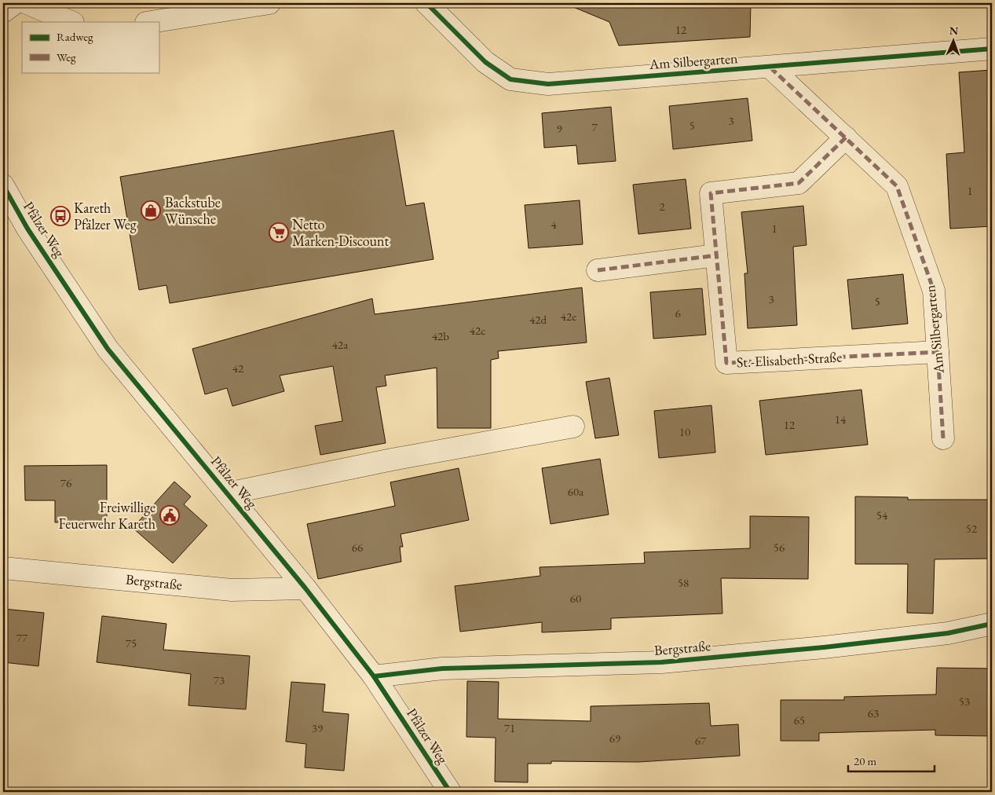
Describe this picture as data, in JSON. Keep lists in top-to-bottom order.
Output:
{
  "streets": {
    "street": [
      "Am Silbergarten",
      "Pfälzer Weg",
      "St.-Elisabeth-Straße",
      "Bergstraße"
    ]
  },
  "crossings": [
    ["Am Silbergarten", "St.-Elisabeth-Straße"],
    ["Pfälzer Weg", "Bergstraße"]
  ],
  "places": {
    "shop": ["Backstube Wünsche"],
    "bus stop": ["Kareth Pfälzer Weg"],
    "supermarket": ["Netto Marken-Discount"],
    "public building": ["Freiwillige Feuerwehr Kareth"]
  },
  "house_numbers": [
    "12",
    "3",
    "5",
    "7",
    "9",
    "1",
    "2",
    "4",
    "1",
    "3",
    "5",
    "6",
    "42e",
    "42d",
    "42c",
    "42b",
    "42a",
    "42",
    "14",
    "12",
    "10",
    "76",
    "60a",
    "54",
    "52",
    "66",
    "56",
    "58",
    "60",
    "77",
    "75",
    "73",
    "53",
    "63",
    "65",
    "39",
    "71",
    "69",
    "67"
  ],
  "legend": ["Radweg", "Weg"],
  "scale_bar": "20 m",
  "north": "top"
}
